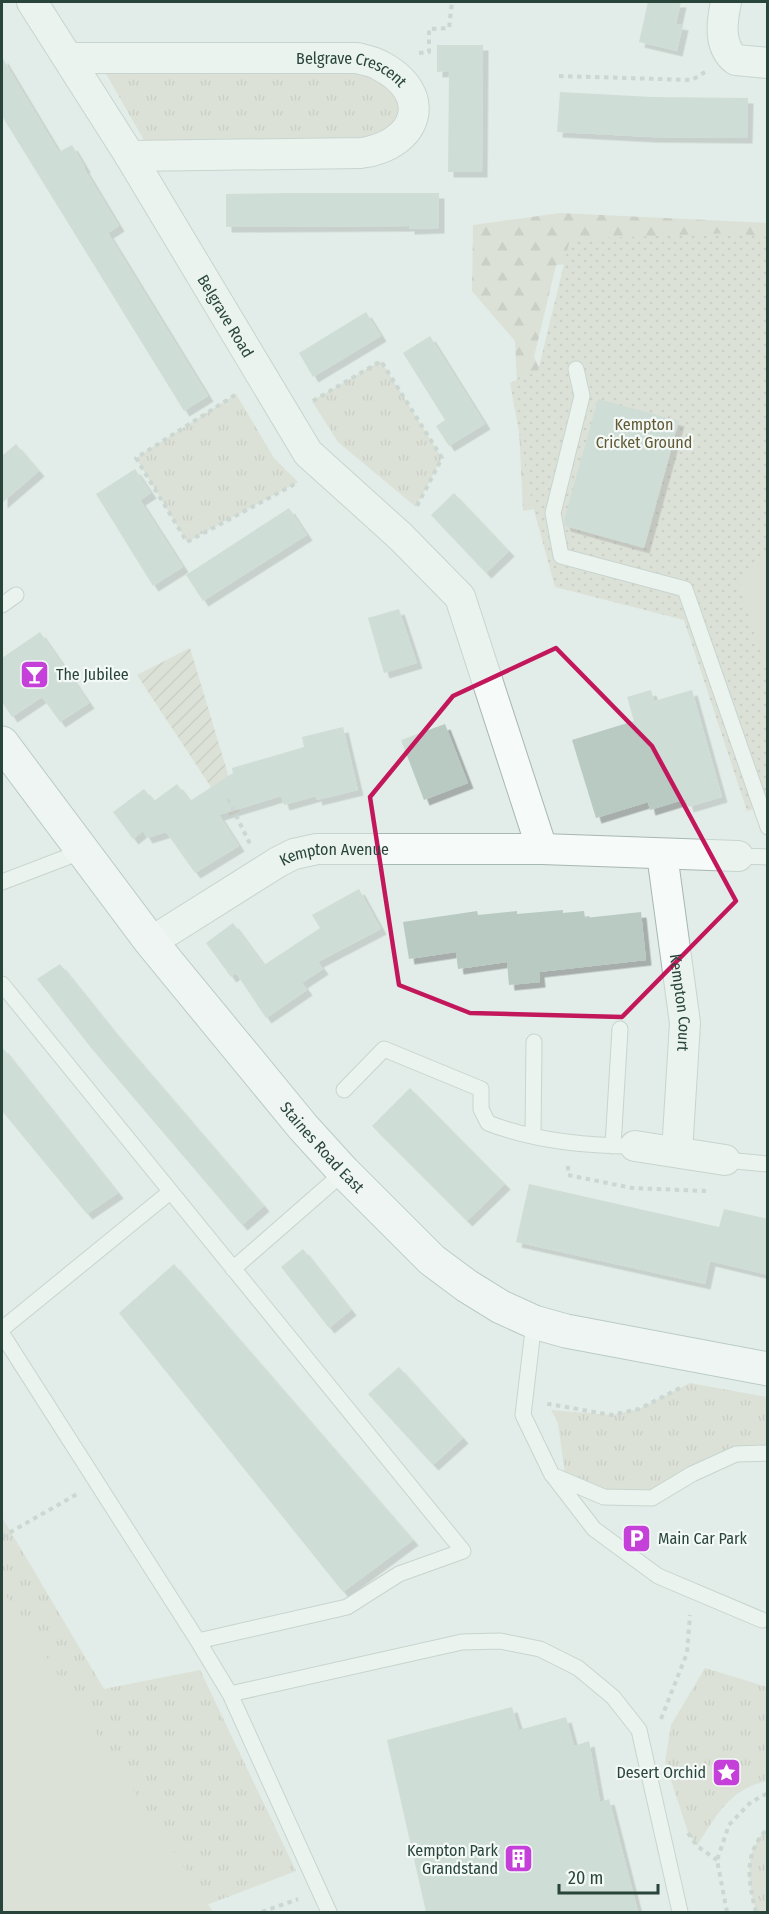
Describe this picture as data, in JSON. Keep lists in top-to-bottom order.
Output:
{
  "streets": {
    "highway": ["Staines Road East"],
    "street": [
      "Belgrave Crescent",
      "Belgrave Road",
      "Kempton Avenue",
      "Kempton Court"
    ]
  },
  "crossings": [
    ["Belgrave Crescent", "Belgrave Road"],
    ["Belgrave Road", "Kempton Avenue"],
    ["Kempton Avenue", "Kempton Court"],
    ["Kempton Avenue", "Staines Road East"]
  ],
  "parks": ["Kempton Cricket Ground"],
  "places": {
    "bar": ["The Jubilee"],
    "parking": ["Main Car Park"],
    "place": ["Desert Orchid"],
    "building": ["Kempton Park Grandstand"]
  },
  "scale_bar": "20 m"
}
